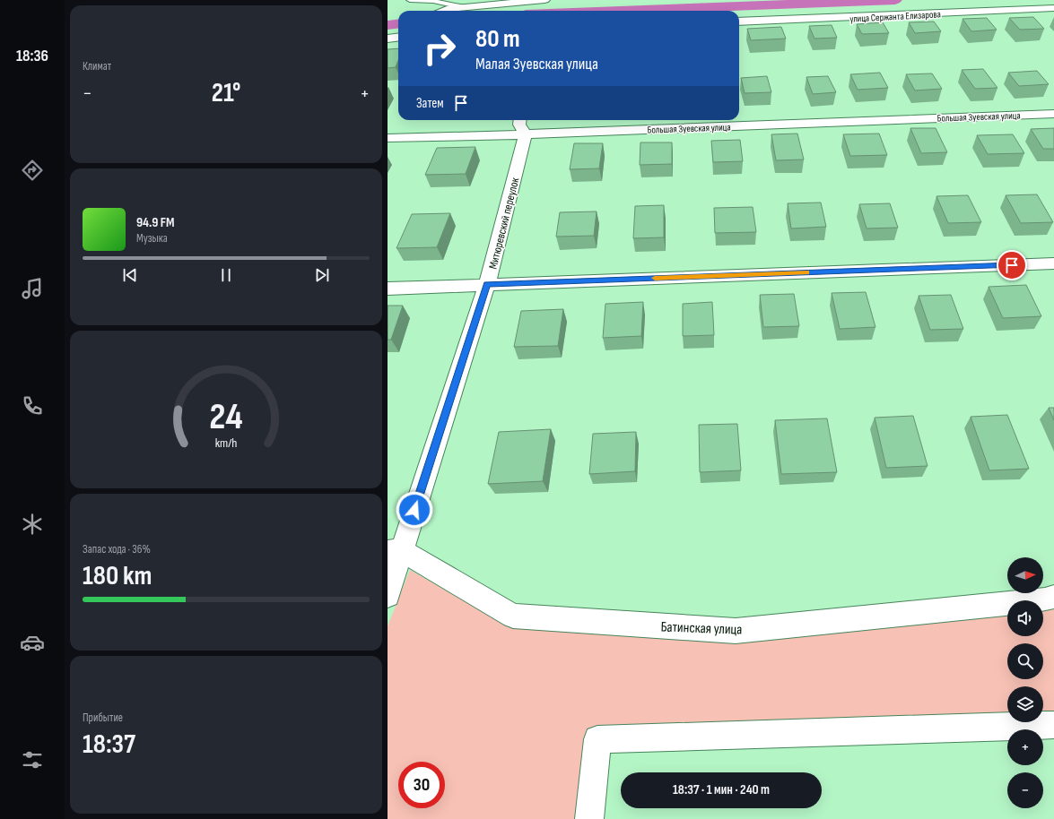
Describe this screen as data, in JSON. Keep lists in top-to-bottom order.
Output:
{
  "streets": {
    "street": [
      "улица Сержанта Елизарова",
      "Большая Зуевская улица",
      "Митюревский переулок",
      "Батинская улица"
    ]
  },
  "crossings": [
    ["Большая Зуевская улица", "Митюревский переулок"],
    ["Митюревский переулок", "Батинская улица"]
  ],
  "north": "right",
  "page": {
    "tabs": "18:36",
    "tile": [
      "Климат",
      ["Запас хода · 36%", "180 km"],
      ["Прибытие", "18:37"]
    ],
    "turn": ["80 m", "Малая Зуевская улица"],
    "heat": ["−", "21°", "+"],
    "then": "Затем",
    "song": ["94.9 FM", "Музыка"],
    "map_buttons": ["+", "−"],
    "limit": "30",
    "trip": "18:37 · 1 мин · 240 m",
    "gauge": ["24", "km/h"]
  }
}
